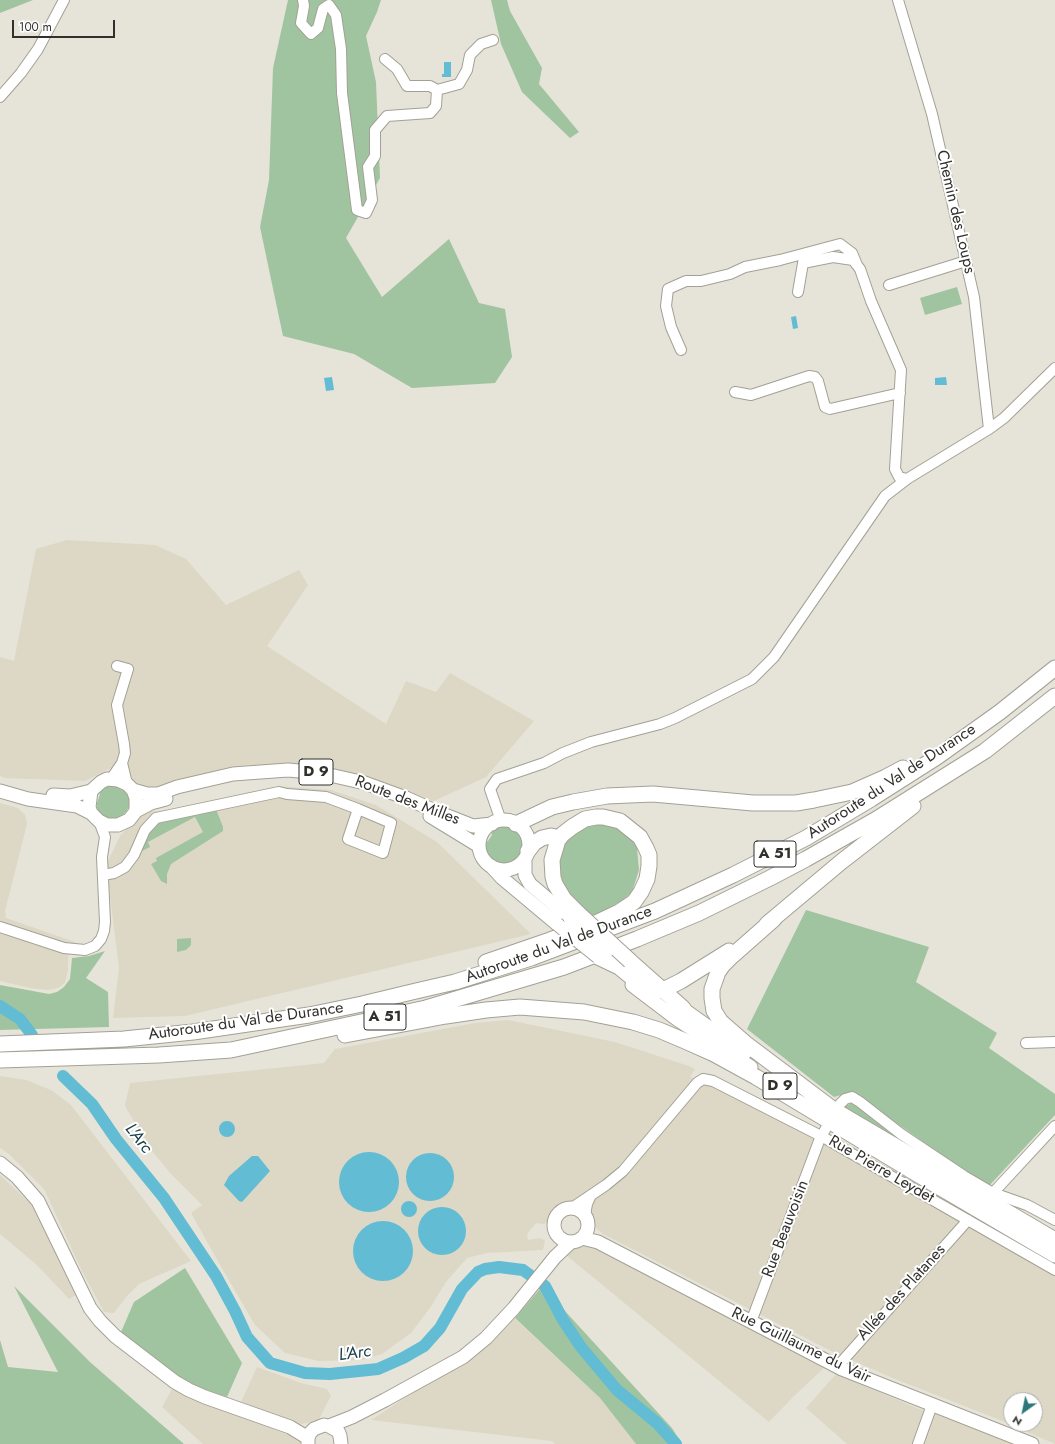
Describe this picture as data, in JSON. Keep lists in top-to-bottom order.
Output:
{
  "streets": {
    "highway": ["D 9", "Autoroute du Val de Durance", "A 51"],
    "main road": ["Route des Milles", "Rue Guillaume du Vair"],
    "street": [
      "Chemin des Loups",
      "Rue Pierre Leydet",
      "Rue Beauvoisin",
      "Allée des Platanes"
    ]
  },
  "crossings": [
    ["Rue Pierre Leydet", "Rue Beauvoisin"],
    ["Rue Pierre Leydet", "Allée des Platanes"],
    ["Rue Beauvoisin", "Rue Guillaume du Vair"],
    ["Allée des Platanes", "Rue Guillaume du Vair"]
  ],
  "water": ["L'Arc"],
  "scale_bar": "100 m",
  "north": "bottom left"
}
